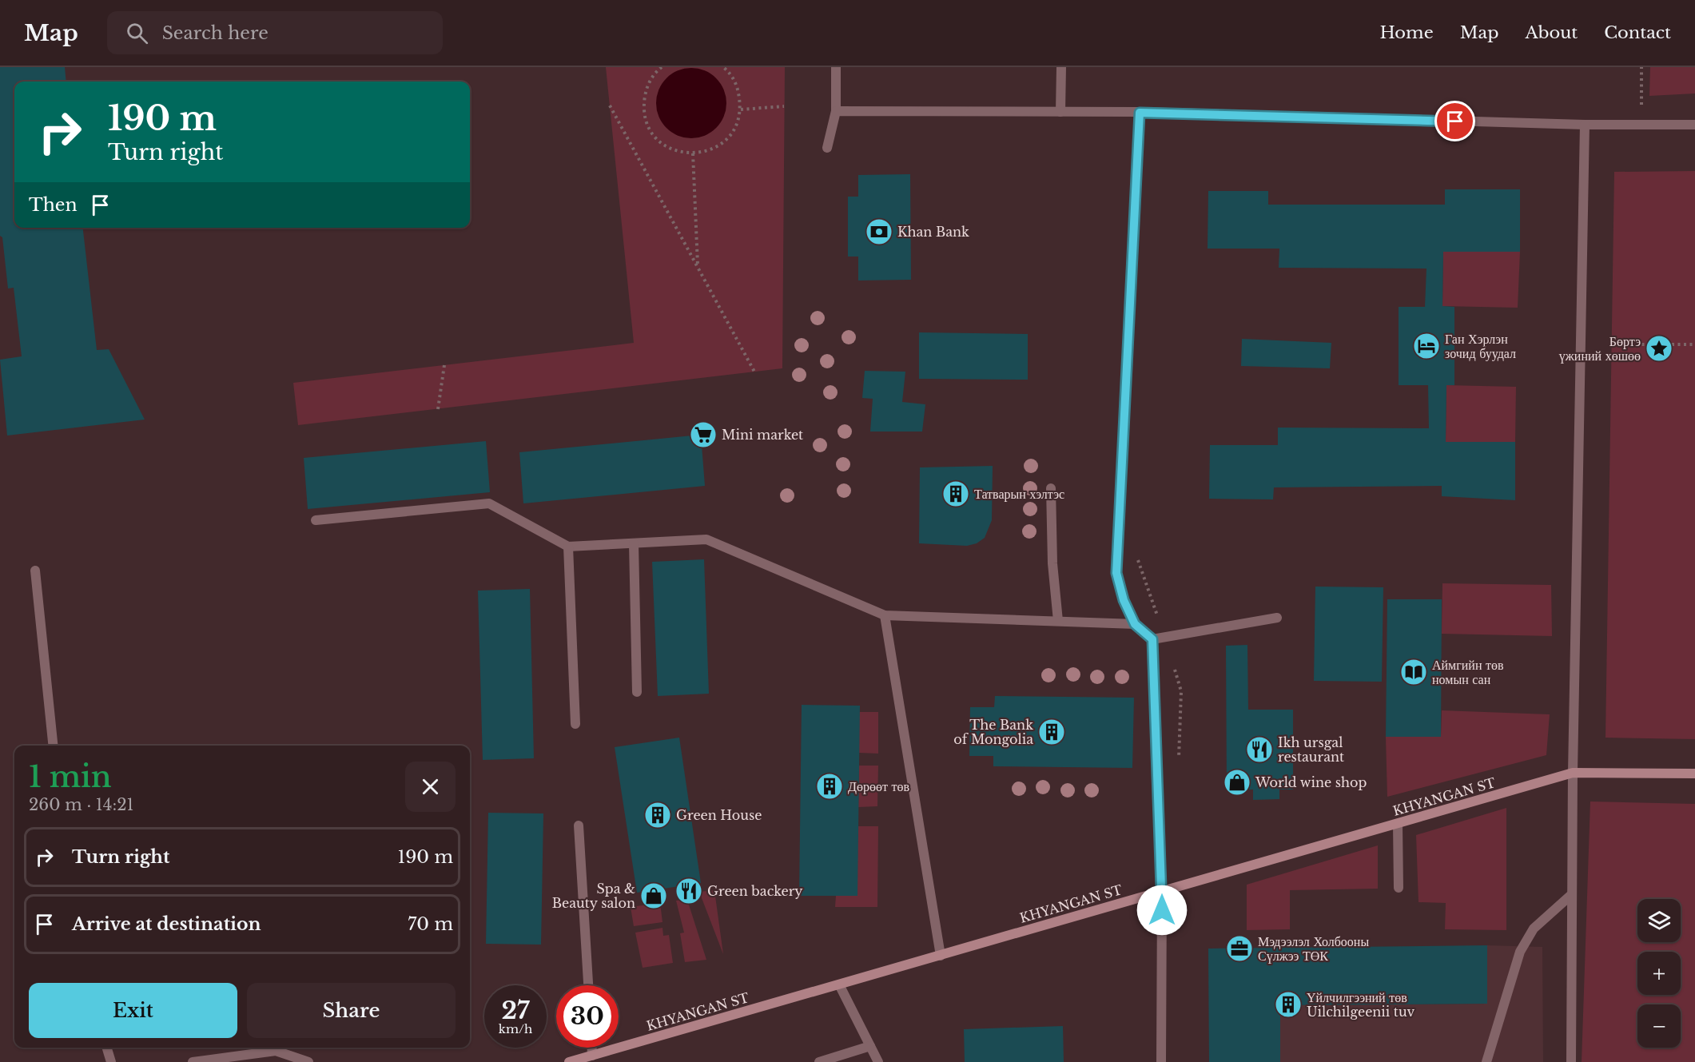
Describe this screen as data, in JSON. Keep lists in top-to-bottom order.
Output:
{
  "streets": {
    "main road": ["KHYANGAN ST"]
  },
  "places": {
    "bank": ["Khan Bank"],
    "hotel": ["Ган Хэрлэн зочид буудал"],
    "place": ["Бөртэ үжиний хөшөө"],
    "supermarket": ["Mini market"],
    "building": [
      "Татварын хэлтэс",
      "The Bank of Mongolia",
      "Дөрөөт төв",
      "Green House",
      "Үйлчилгээний төв Uilchilgeenii tuv"
    ],
    "library": ["Аймгийн төв номын сан"],
    "restaurant": ["Ikh ursgal restaurant", "Green backery"],
    "shop": ["World wine shop", "Spa & Beauty salon"],
    "office": ["Мэдээлэл Холбооны Сүлжээ ТӨК"]
  },
  "page": {
    "header": "Map",
    "search": "Search here",
    "nav": [
      "Home",
      "Map",
      "About",
      "Contact"
    ],
    "turn": ["190 m", "Turn right"],
    "then": "Then",
    "heading": ["1 min", "260 m · 14:21"],
    "list": [
      {
        "name": "Turn right",
        "value": "190 m"
      },
      {
        "name": "Arrive at destination",
        "value": "70 m"
      }
    ],
    "map_buttons": ["+", "−"],
    "buttons": ["Exit", "Share"],
    "speed": "27 km/h",
    "limit": "30"
  }
}
